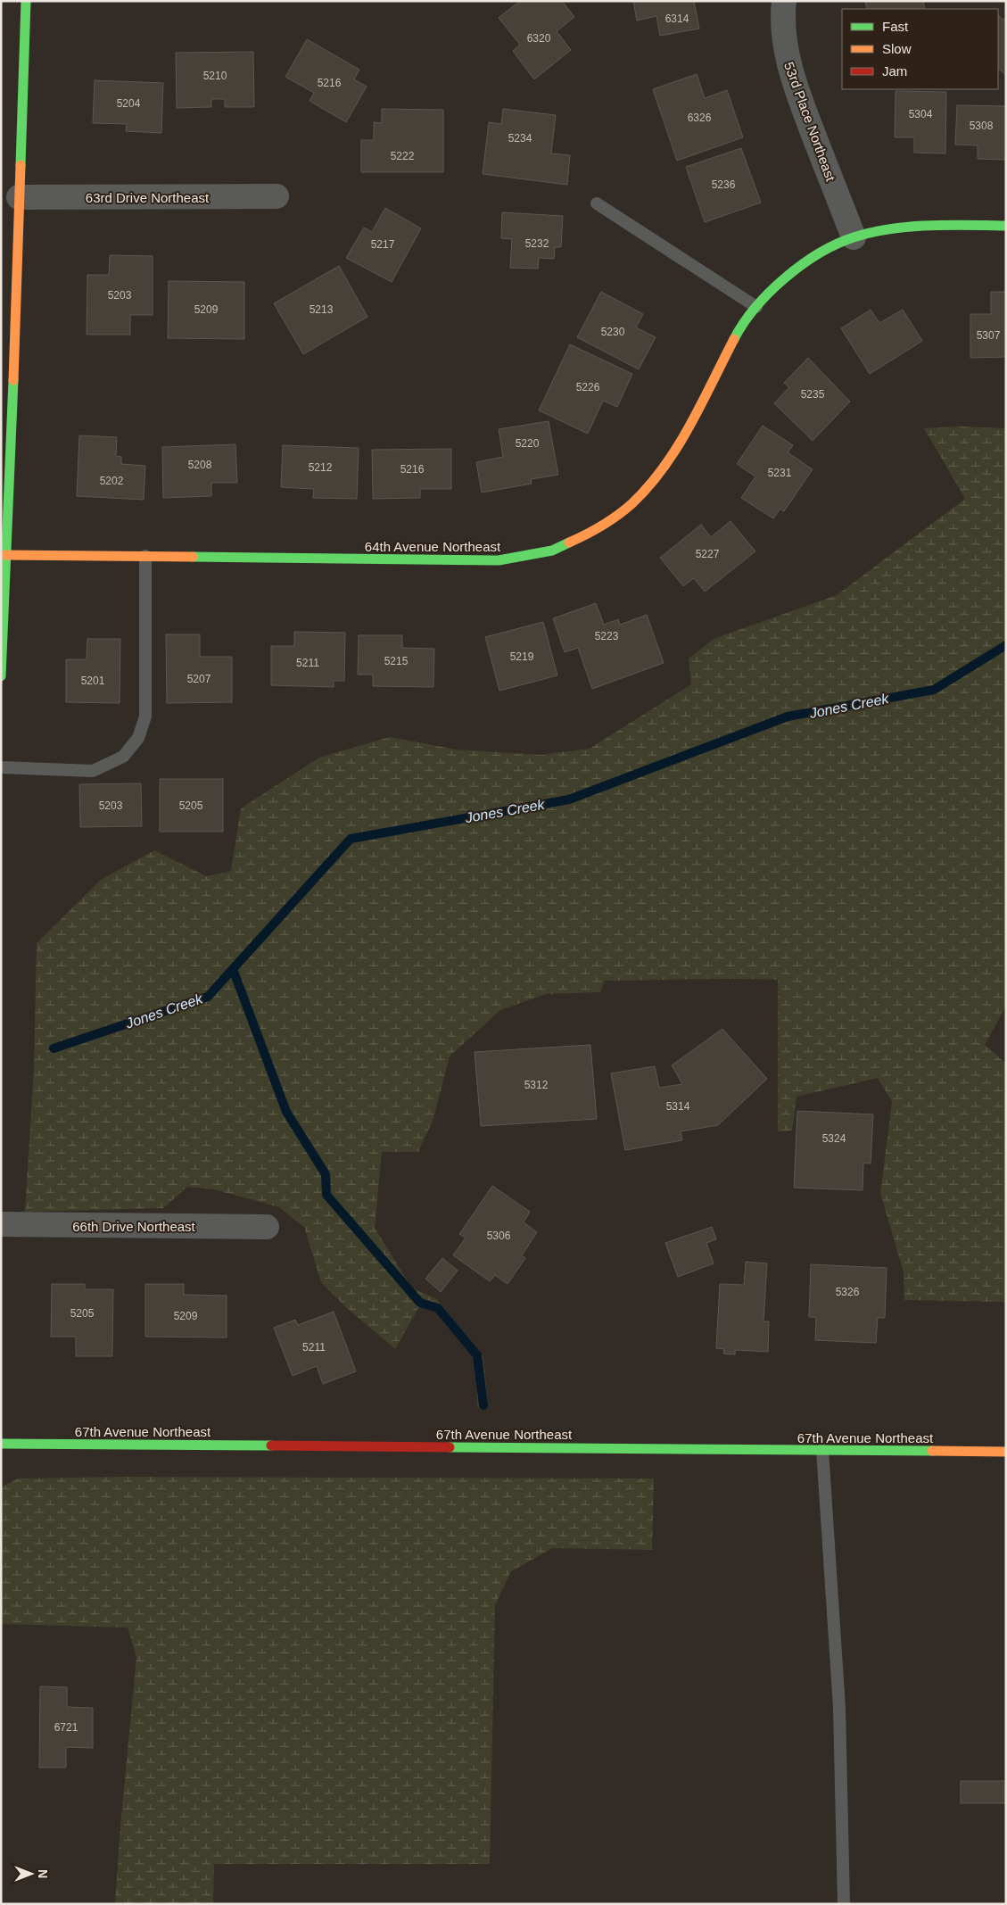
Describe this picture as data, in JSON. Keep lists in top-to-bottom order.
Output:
{
  "streets": {
    "street": [
      "53rd Place Northeast",
      "63rd Drive Northeast",
      "64th Avenue Northeast",
      "66th Drive Northeast",
      "67th Avenue Northeast"
    ]
  },
  "crossings": [
    ["53rd Place Northeast", "64th Avenue Northeast"]
  ],
  "water": ["Jones Creek"],
  "house_numbers": [
    "6314",
    "6320",
    "5210",
    "5216",
    "5204",
    "5304",
    "6326",
    "5308",
    "5234",
    "5222",
    "5236",
    "5232",
    "5217",
    "5203",
    "5209",
    "5213",
    "5230",
    "5307",
    "5226",
    "5235",
    "5220",
    "5208",
    "5212",
    "5216",
    "5231",
    "5202",
    "5227",
    "5223",
    "5219",
    "5215",
    "5211",
    "5207",
    "5201",
    "5203",
    "5205",
    "5312",
    "5314",
    "5324",
    "5306",
    "5326",
    "5205",
    "5209",
    "5211",
    "6721"
  ],
  "legend": ["Fast", "Slow", "Jam"],
  "north": "right"
}
